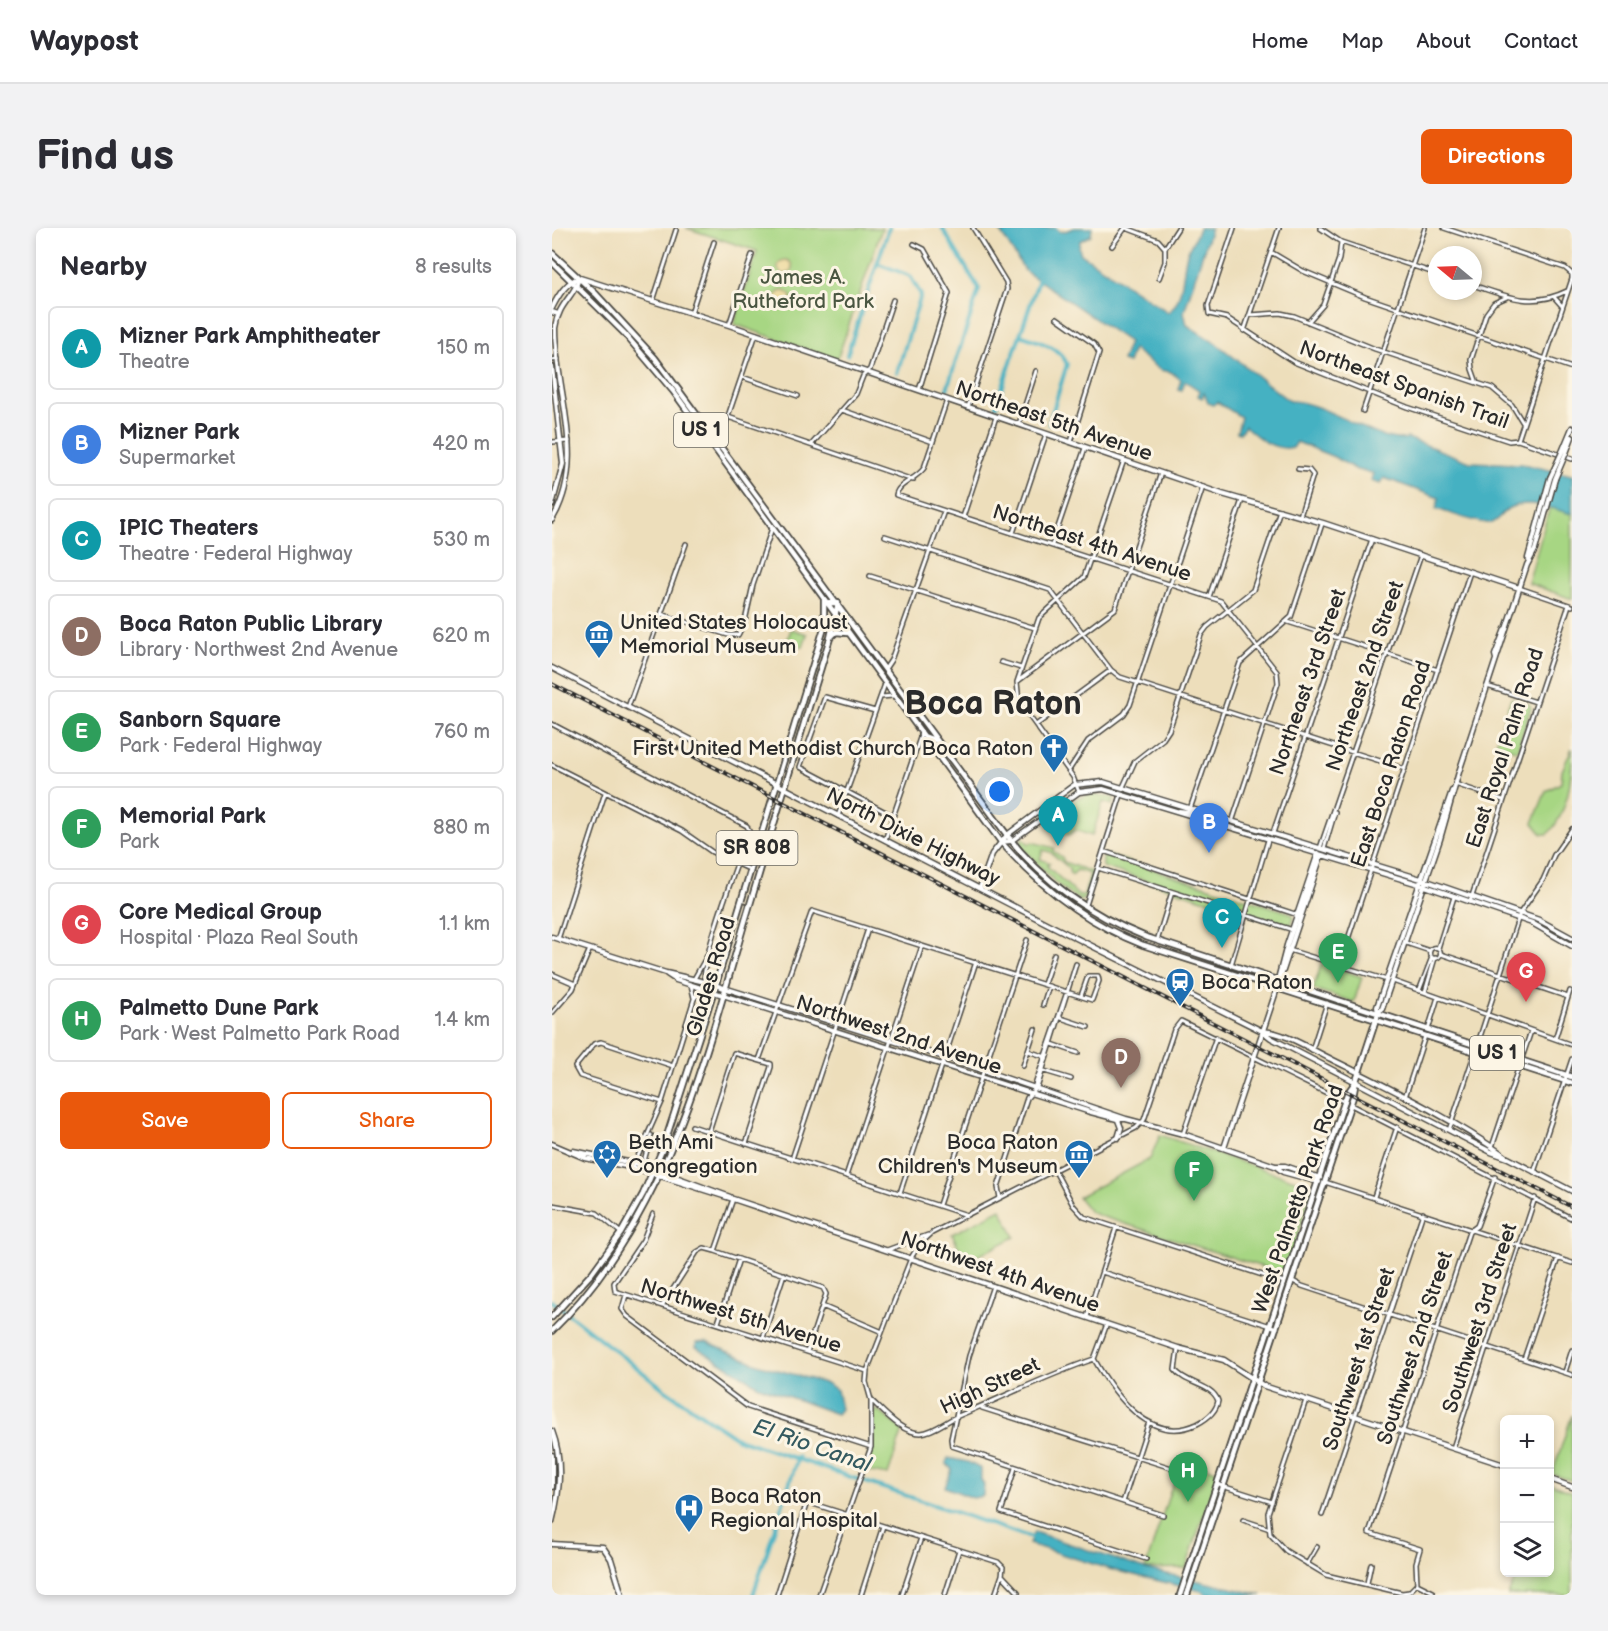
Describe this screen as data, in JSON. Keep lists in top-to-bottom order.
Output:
{
  "streets": {
    "main road": [
      "US 1",
      "SR 808",
      "Glades Road",
      "West Palmetto Park Road"
    ],
    "street": [
      "Northeast Spanish Trail",
      "Northeast 5th Avenue",
      "Northeast 4th Avenue",
      "Northeast 2nd Street",
      "Northeast 3rd Street",
      "East Royal Palm Road",
      "East Boca Raton Road",
      "North Dixie Highway",
      "Northwest 2nd Avenue",
      "Northwest 4th Avenue",
      "Northwest 5th Avenue",
      "Southwest 3rd Street",
      "Southwest 2nd Street",
      "Southwest 1st Street",
      "High Street"
    ]
  },
  "crossings": [
    ["Northeast 5th Avenue", "US 1"],
    ["Northeast 5th Avenue", "Northeast 2nd Street"],
    ["Northeast 5th Avenue", "Northeast 3rd Street"],
    ["Northeast 5th Avenue", "East Boca Raton Road"],
    ["US 1", "Northeast 2nd Street"],
    ["US 1", "Glades Road"],
    ["Northeast 2nd Street", "North Dixie Highway"],
    ["Northeast 2nd Street", "Northwest 2nd Avenue"],
    ["North Dixie Highway", "Glades Road"],
    ["North Dixie Highway", "West Palmetto Park Road"],
    ["Glades Road", "Northwest 2nd Avenue"],
    ["Glades Road", "Northwest 4th Avenue"],
    ["Northwest 2nd Avenue", "West Palmetto Park Road"],
    ["West Palmetto Park Road", "Northwest 4th Avenue"],
    ["Northwest 4th Avenue", "Southwest 3rd Street"],
    ["Northwest 4th Avenue", "Southwest 2nd Street"],
    ["Northwest 4th Avenue", "Southwest 1st Street"]
  ],
  "districts": ["Boca Raton"],
  "water": ["El Rio Canal"],
  "parks": ["James A. Rutheford Park"],
  "places": {
    "museum": ["United States Holocaust Memorial Museum", "Boca Raton Children's Museum"],
    "church": ["First United Methodist Church Boca Raton"],
    "station": ["Boca Raton"],
    "synagogue": ["Beth Ami Congregation"],
    "hospital": ["Boca Raton Regional Hospital"]
  },
  "north": "left",
  "page": {
    "header": "Waypost",
    "nav": [
      "Home",
      "Map",
      "About",
      "Contact"
    ],
    "buttons": [
      "Directions",
      ["Save", "Share"]
    ],
    "title": "Find us",
    "heading": ["Nearby", "8 results"],
    "list": [
      {
        "mark": "A",
        "name": "Mizner Park Amphitheater",
        "note": "Theatre",
        "value": "150 m"
      },
      {
        "mark": "B",
        "name": "Mizner Park",
        "note": "Supermarket",
        "value": "420 m"
      },
      {
        "mark": "C",
        "name": "IPIC Theaters",
        "note": "Theatre · Federal Highway",
        "value": "530 m"
      },
      {
        "mark": "D",
        "name": "Boca Raton Public Library",
        "note": "Library · Northwest 2nd Avenue",
        "value": "620 m"
      },
      {
        "mark": "E",
        "name": "Sanborn Square",
        "note": "Park · Federal Highway",
        "value": "760 m"
      },
      {
        "mark": "F",
        "name": "Memorial Park",
        "note": "Park",
        "value": "880 m"
      },
      {
        "mark": "G",
        "name": "Core Medical Group",
        "note": "Hospital · Plaza Real South",
        "value": "1.1 km"
      },
      {
        "mark": "H",
        "name": "Palmetto Dune Park",
        "note": "Park · West Palmetto Park Road",
        "value": "1.4 km"
      }
    ],
    "pins": [
      "A",
      "B",
      "C",
      "E",
      "G",
      "D",
      "F",
      "H"
    ],
    "map_buttons": ["+", "−"]
  }
}
